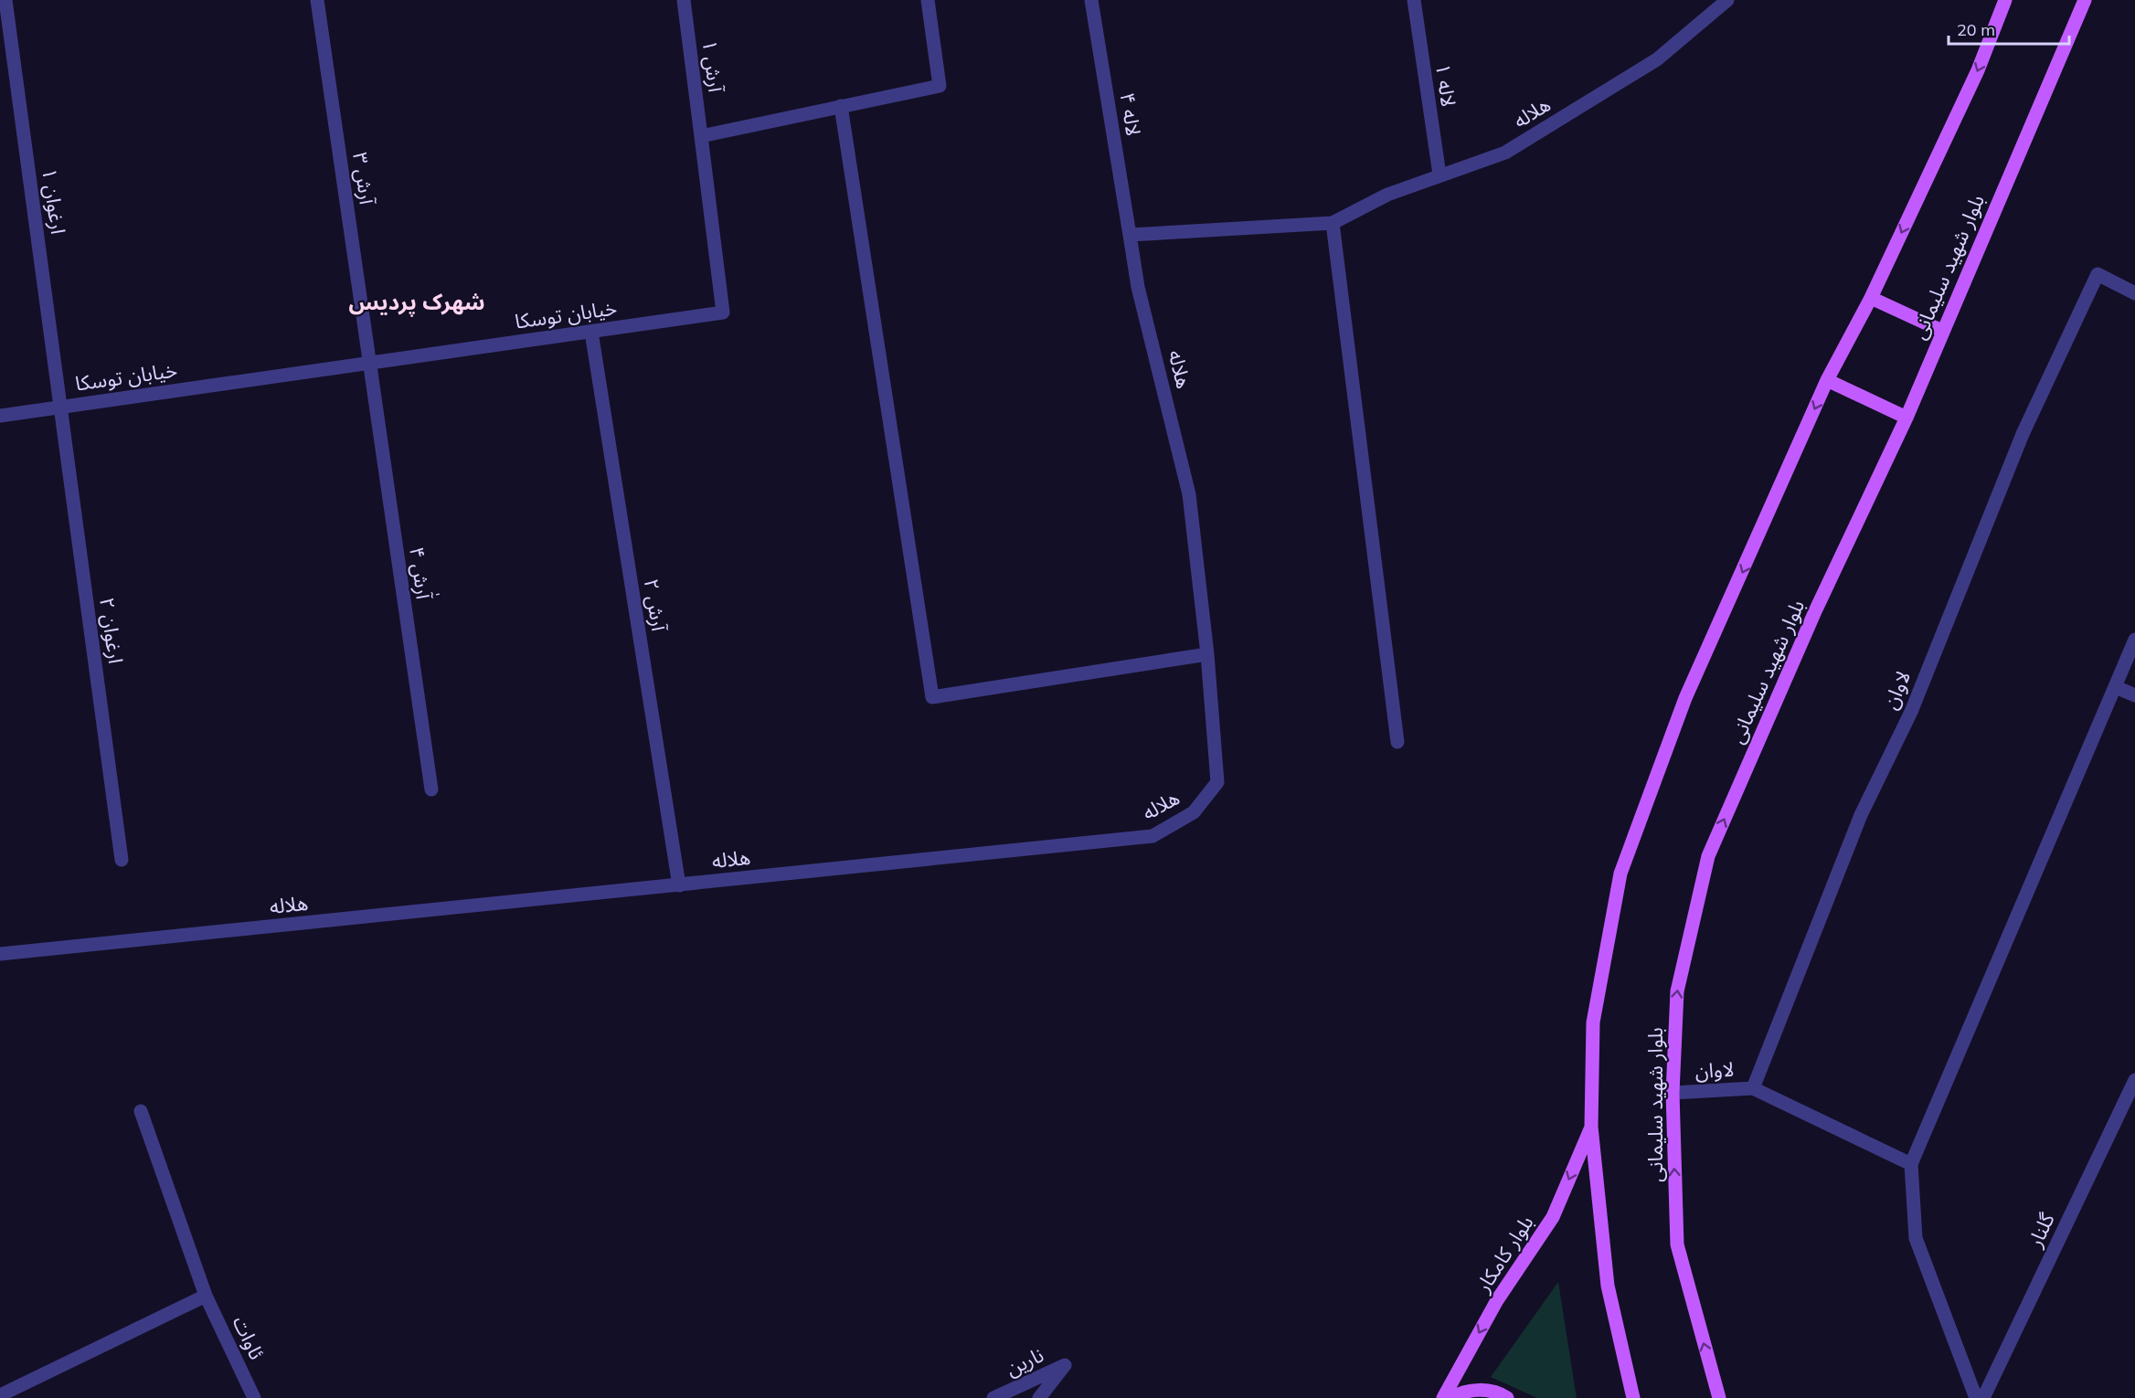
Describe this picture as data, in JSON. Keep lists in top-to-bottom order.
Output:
{
  "streets": {
    "main road": ["بلوار شهید سلیمانی", "بلوار کامکار"],
    "street": [
      "آرش ۱",
      "لاله ۱",
      "هلاله",
      "لاله ۴",
      "آرش ۳",
      "ارغوان ۱",
      "خیابان توسکا",
      "آٰرش ۴",
      "آرش ۲",
      "ارغوان ۲",
      "لاوان",
      "گلنار",
      "ئاوات",
      "نارین"
    ]
  },
  "crossings": [
    ["آرش ۱", "خیابان توسکا"],
    ["لاله ۱", "هلاله"],
    ["هلاله", "لاله ۴"],
    ["هلاله", "آرش ۲"],
    ["آرش ۳", "خیابان توسکا"],
    ["آرش ۳", "آٰرش ۴"],
    ["ارغوان ۱", "خیابان توسکا"],
    ["ارغوان ۱", "ارغوان ۲"],
    ["بلوار شهید سلیمانی", "لاوان"],
    ["خیابان توسکا", "آٰرش ۴"],
    ["خیابان توسکا", "آرش ۲"],
    ["خیابان توسکا", "ارغوان ۲"]
  ],
  "one_way": ["بلوار کامکار"],
  "districts": ["شهرک پردیس"],
  "scale_bar": "20 m"
}
